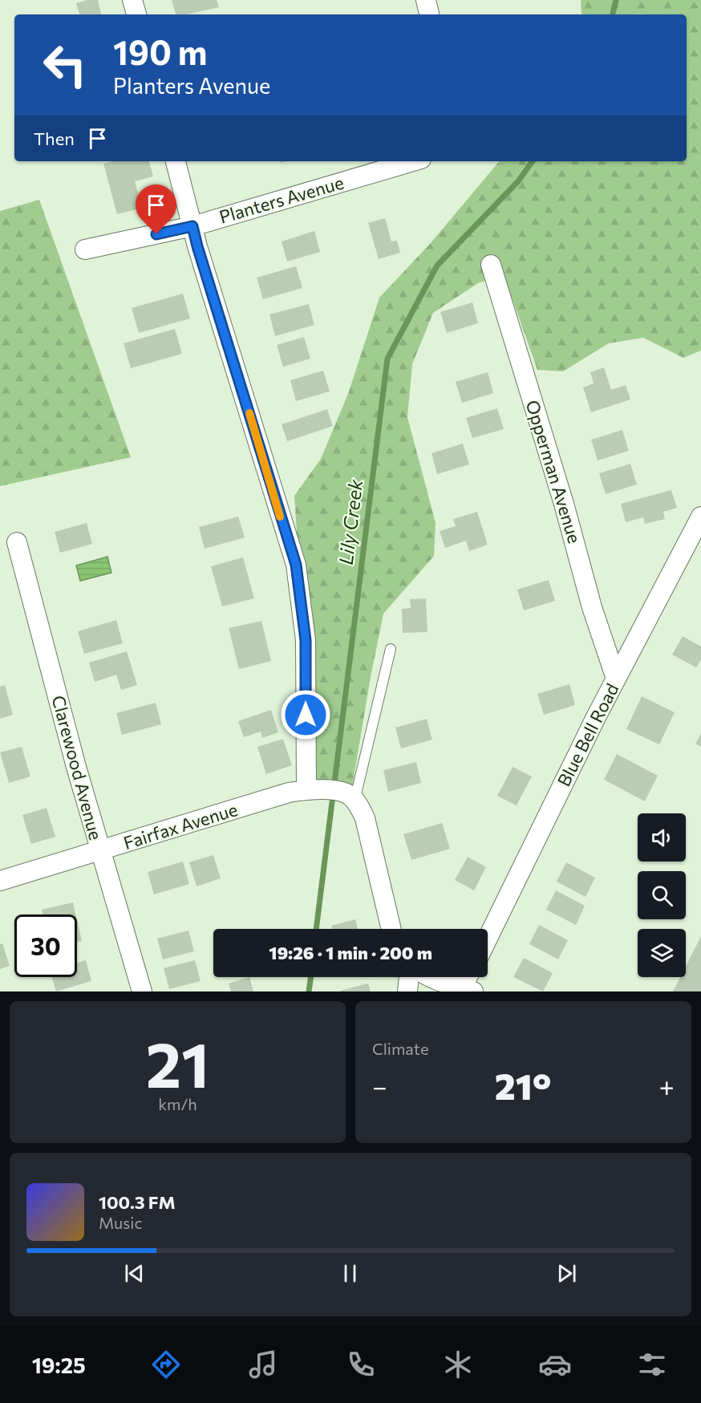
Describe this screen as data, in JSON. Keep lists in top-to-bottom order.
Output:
{
  "streets": {
    "street": [
      "Planters Avenue",
      "Opperman Avenue",
      "Blue Bell Road",
      "Clarewood Avenue",
      "Fairfax Avenue"
    ]
  },
  "crossings": [
    ["Opperman Avenue", "Blue Bell Road"],
    ["Clarewood Avenue", "Fairfax Avenue"]
  ],
  "water": ["Lily Creek"],
  "page": {
    "turn": ["190 m", "Planters Avenue"],
    "then": "Then",
    "limit": "30",
    "trip": "19:26 · 1 min · 200 m",
    "tile": [
      ["21", "km/h"],
      "Climate"
    ],
    "heat": ["−", "21°", "+"],
    "song": ["100.3 FM", "Music"],
    "tabs": "19:25"
  }
}
